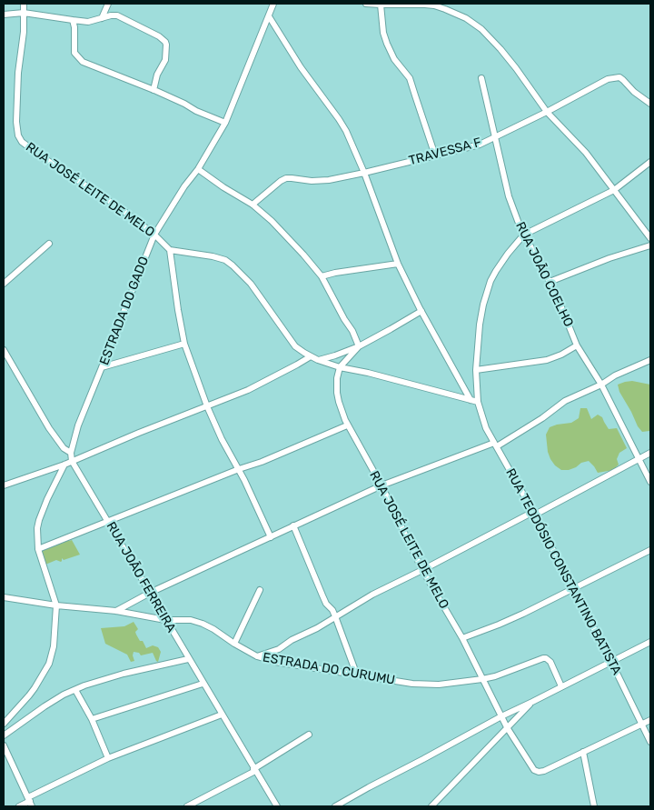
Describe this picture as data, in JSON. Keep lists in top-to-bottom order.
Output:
{
  "streets": {
    "street": [
      "TRAVESSA F",
      "RUA JOSÉ LEITE DE MELO",
      "RUA JOÃO COELHO",
      "ESTRADA DO GADO",
      "RUA TEODÓSIO CONSTANTINO BATISTA",
      "RUA JOÃO FERREIRA",
      "ESTRADA DO CURUMU"
    ]
  },
  "crossings": [
    ["TRAVESSA F", "RUA JOÃO COELHO"],
    ["RUA JOSÉ LEITE DE MELO", "ESTRADA DO GADO"],
    ["RUA JOSÉ LEITE DE MELO", "ESTRADA DO CURUMU"],
    ["RUA JOÃO COELHO", "RUA TEODÓSIO CONSTANTINO BATISTA"],
    ["ESTRADA DO GADO", "RUA JOÃO FERREIRA"],
    ["RUA JOÃO FERREIRA", "ESTRADA DO CURUMU"]
  ]
}
